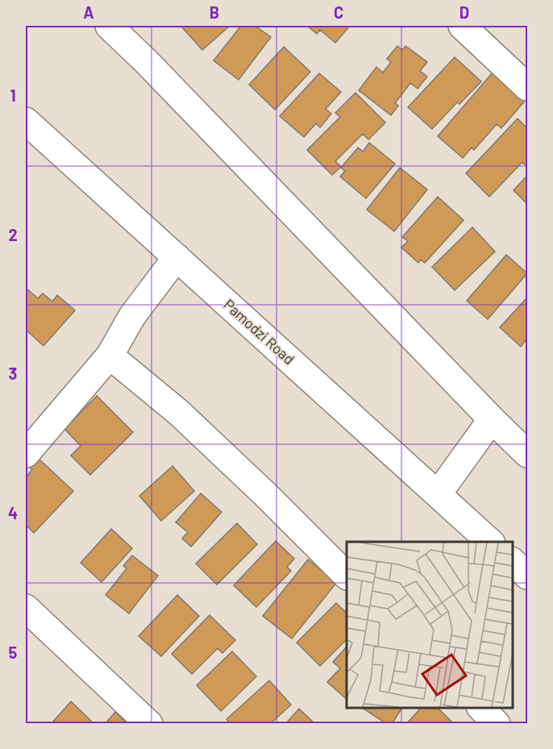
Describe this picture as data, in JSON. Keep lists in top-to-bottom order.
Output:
{
  "streets": {
    "street": ["Pamodzi Road"]
  },
  "grid": {
    "columns": [
      "A",
      "B",
      "C",
      "D"
    ],
    "rows": [
      "1",
      "2",
      "3",
      "4",
      "5"
    ]
  }
}
